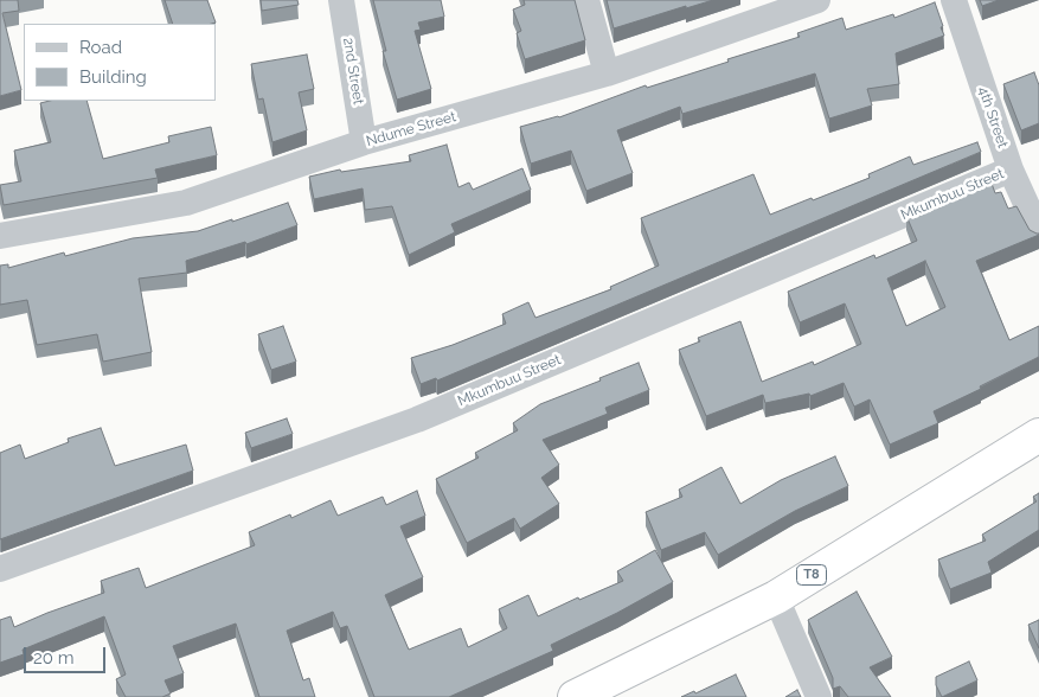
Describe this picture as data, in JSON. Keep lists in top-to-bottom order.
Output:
{
  "streets": {
    "highway": ["T8"],
    "street": [
      "2nd Street",
      "4th Street",
      "Ndume Street",
      "Mkumbuu Street"
    ]
  },
  "crossings": [
    ["2nd Street", "Ndume Street"],
    ["4th Street", "Mkumbuu Street"]
  ],
  "legend": ["Road", "Building"],
  "scale_bar": "20 m"
}
